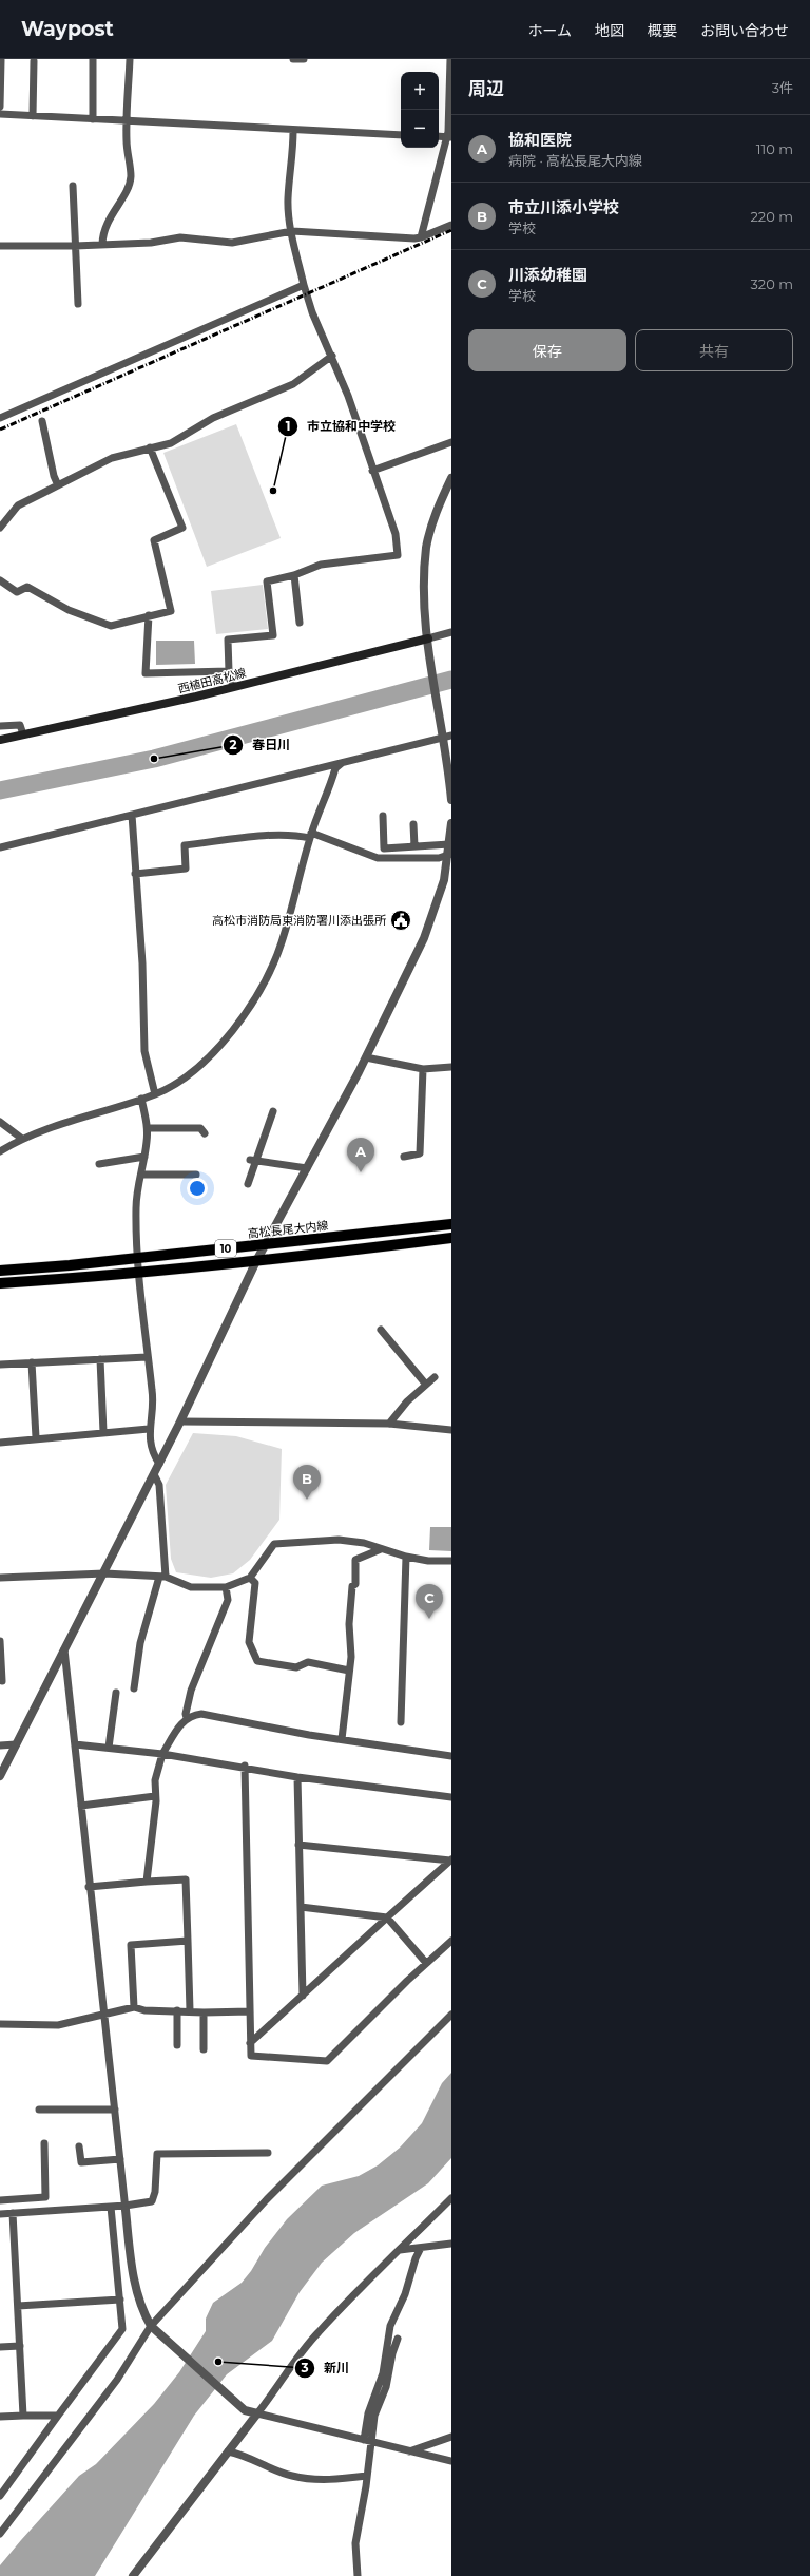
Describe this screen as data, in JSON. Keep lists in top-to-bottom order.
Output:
{
  "streets": {
    "main road": ["西植田高松線", "高松長尾大内線", "10"]
  },
  "places": {
    "other": ["市立協和中学校", "春日川", "新川"],
    "public building": ["高松市消防局東消防署川添出張所"]
  },
  "page": {
    "header": "Waypost",
    "nav": [
      "ホーム",
      "地図",
      "概要",
      "お問い合わせ"
    ],
    "heading": ["周辺", "3件"],
    "map_buttons": ["+", "−"],
    "list": [
      {
        "mark": "A",
        "name": "協和医院",
        "note": "病院 · 高松長尾大内線",
        "value": "110 m"
      },
      {
        "mark": "B",
        "name": "市立川添小学校",
        "note": "学校",
        "value": "220 m"
      },
      {
        "mark": "C",
        "name": "川添幼稚園",
        "note": "学校",
        "value": "320 m"
      }
    ],
    "buttons": ["保存", "共有"],
    "pins": ["A", "B", "C"]
  }
}
